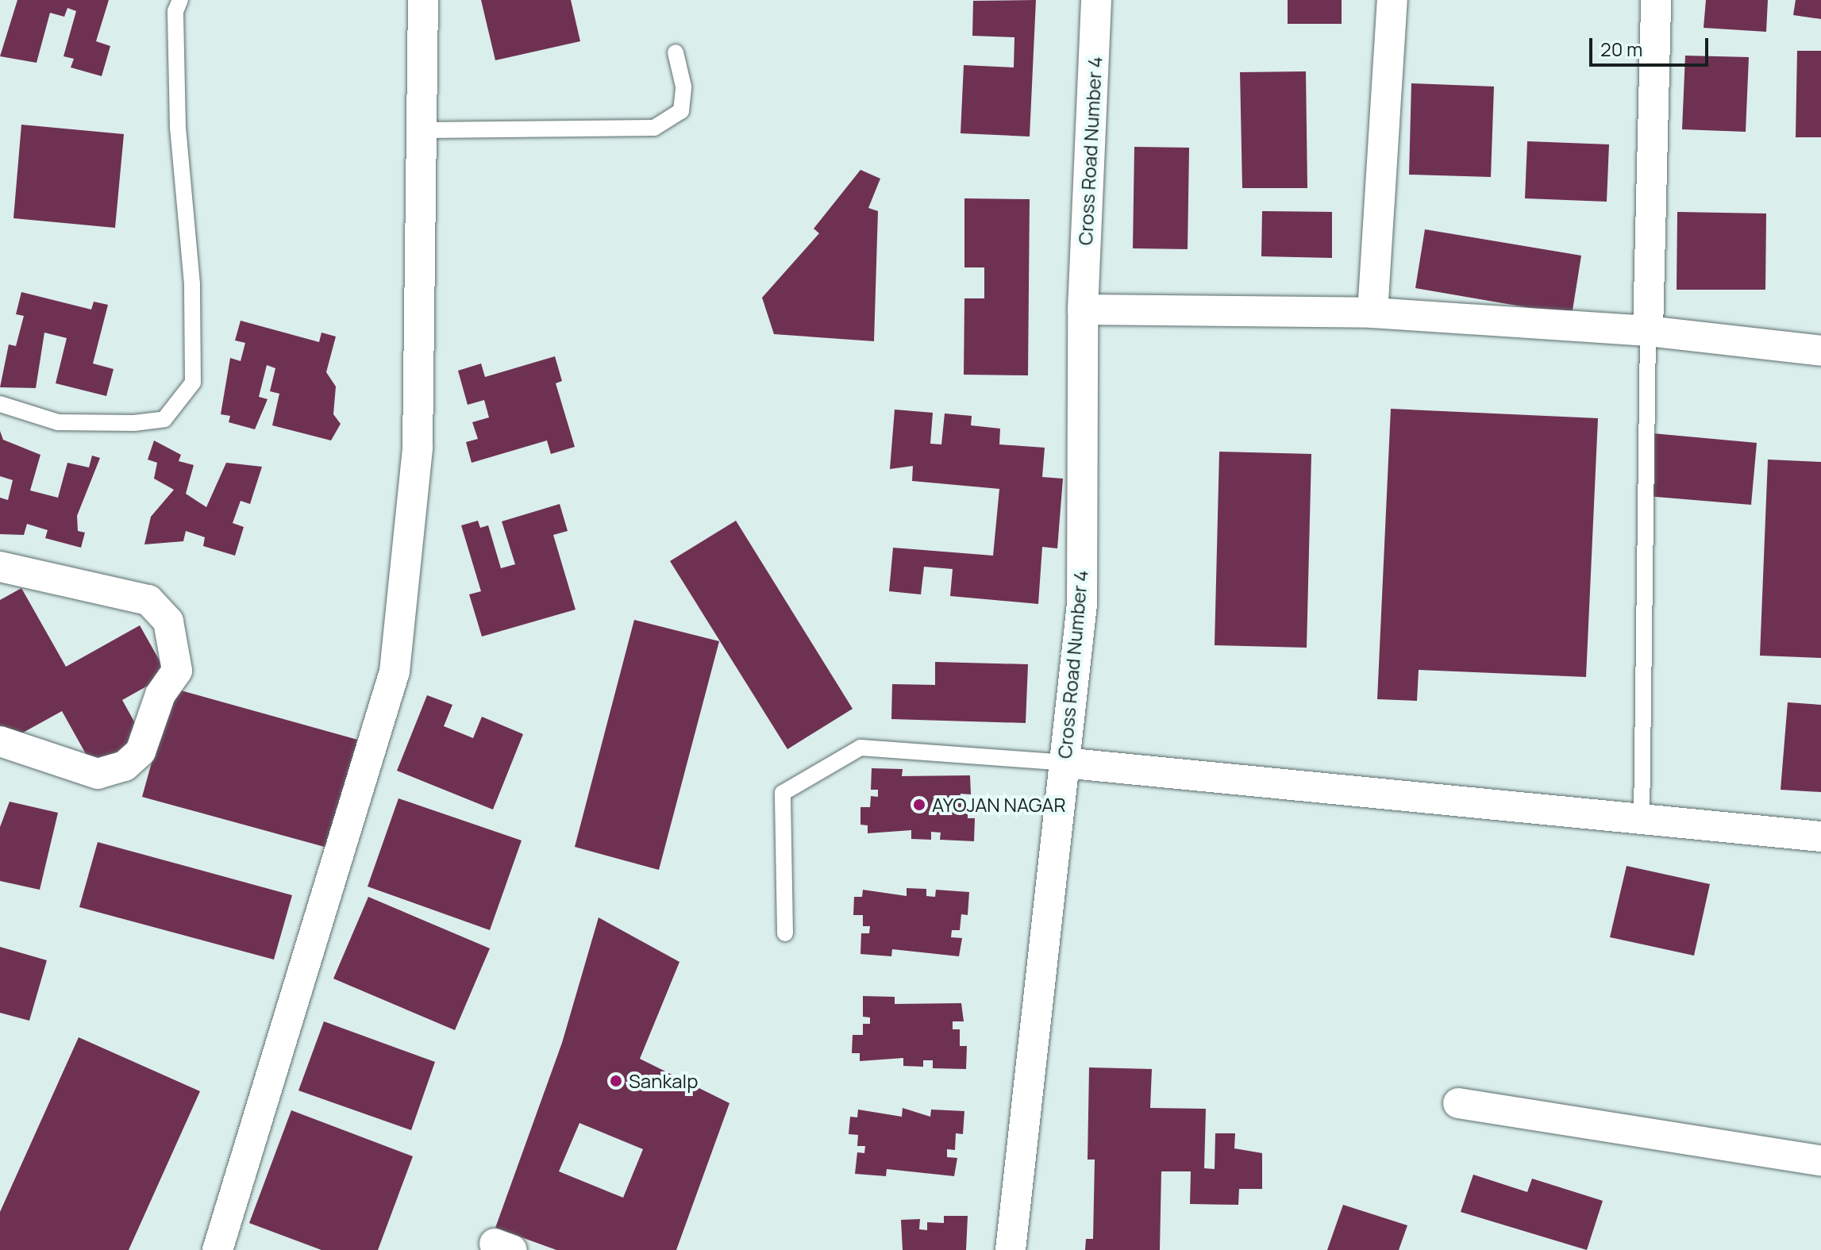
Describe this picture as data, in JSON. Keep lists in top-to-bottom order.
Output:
{
  "streets": {
    "street": ["Cross Road Number 4"]
  },
  "places": ["AYOJAN NAGAR", "Sankalp"],
  "scale_bar": "20 m"
}
